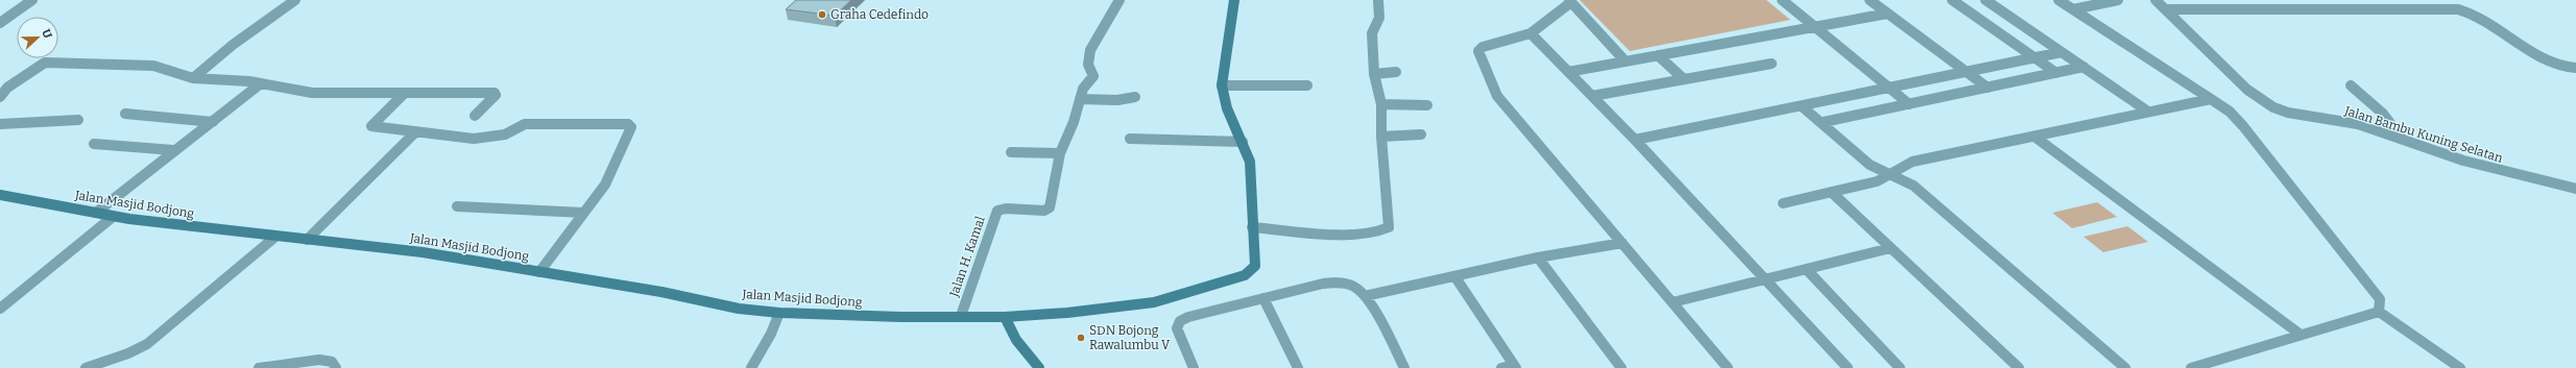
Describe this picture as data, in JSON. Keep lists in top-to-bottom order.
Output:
{
  "streets": {
    "street": ["Jalan Bambu Kuning Selatan", "Jalan Masjid Bodjong", "Jalan H. Kamal"]
  },
  "crossings": [
    ["Jalan Masjid Bodjong", "Jalan H. Kamal"]
  ],
  "places": ["Graha Cedefindo", "SDN Bojong Rawalumbu V"],
  "north": "right"
}
